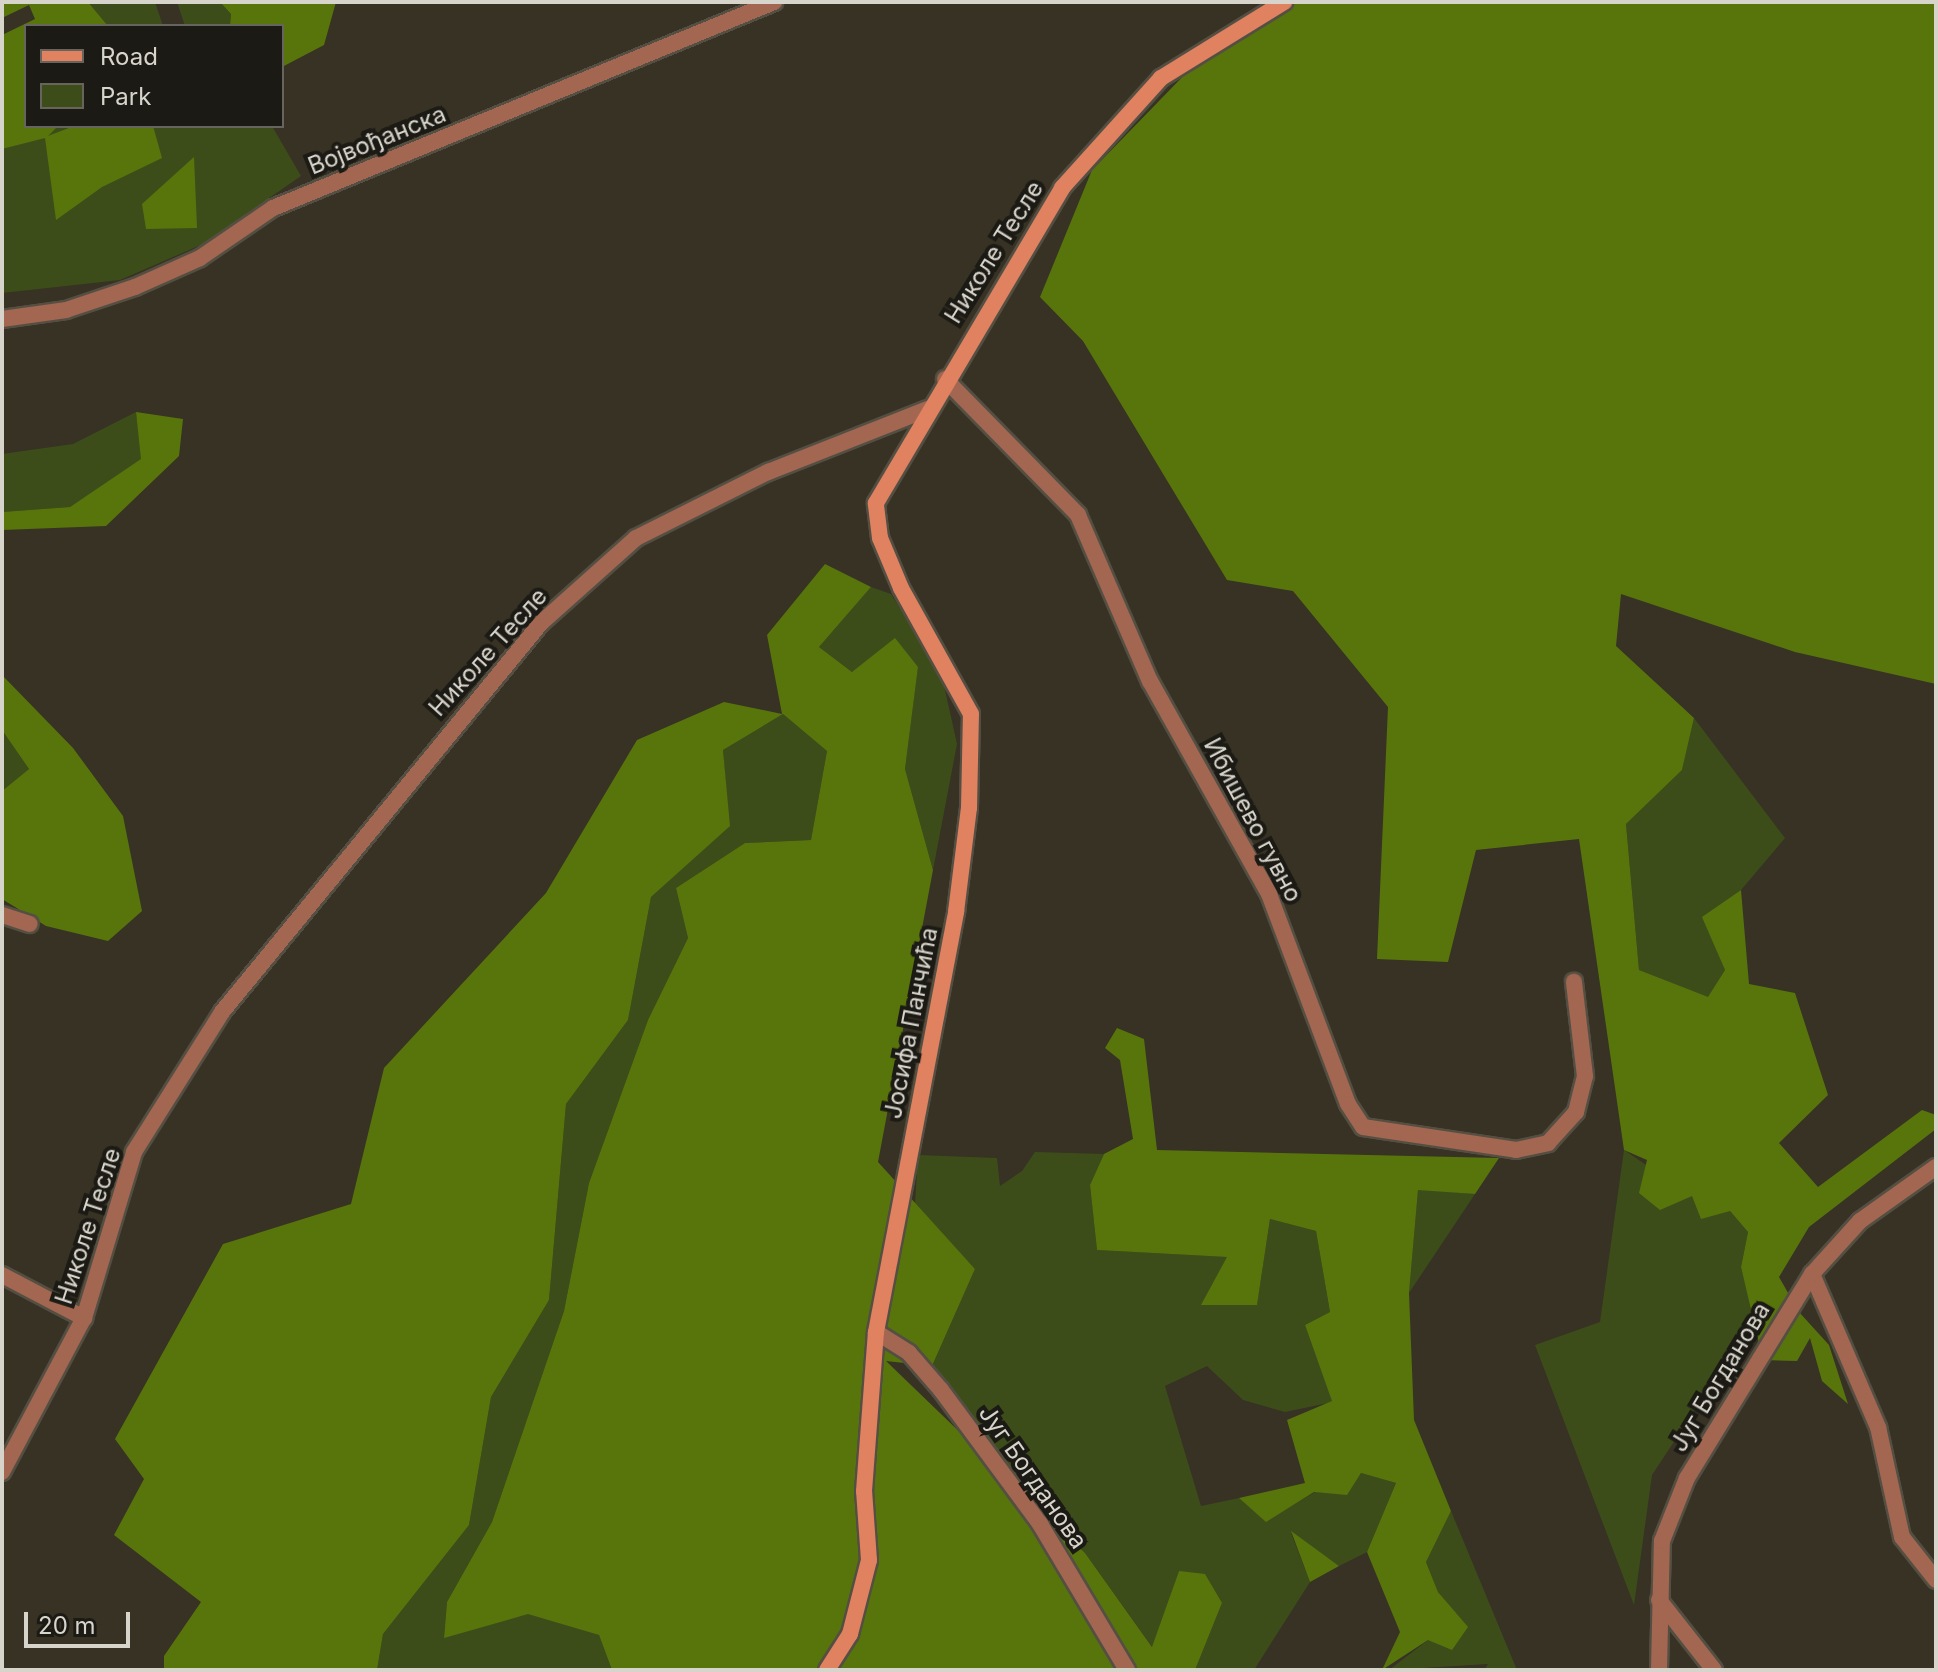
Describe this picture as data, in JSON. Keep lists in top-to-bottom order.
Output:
{
  "streets": {
    "street": [
      "Војвођанска",
      "Николе Тесле",
      "Ибишево гувно",
      "Јосифа Панчића",
      "Југ Богданова"
    ]
  },
  "crossings": [
    ["Николе Тесле", "Ибишево гувно"],
    ["Николе Тесле", "Јосифа Панчића"],
    ["Јосифа Панчића", "Југ Богданова"]
  ],
  "legend": ["Road", "Park"],
  "scale_bar": "20 m"
}
